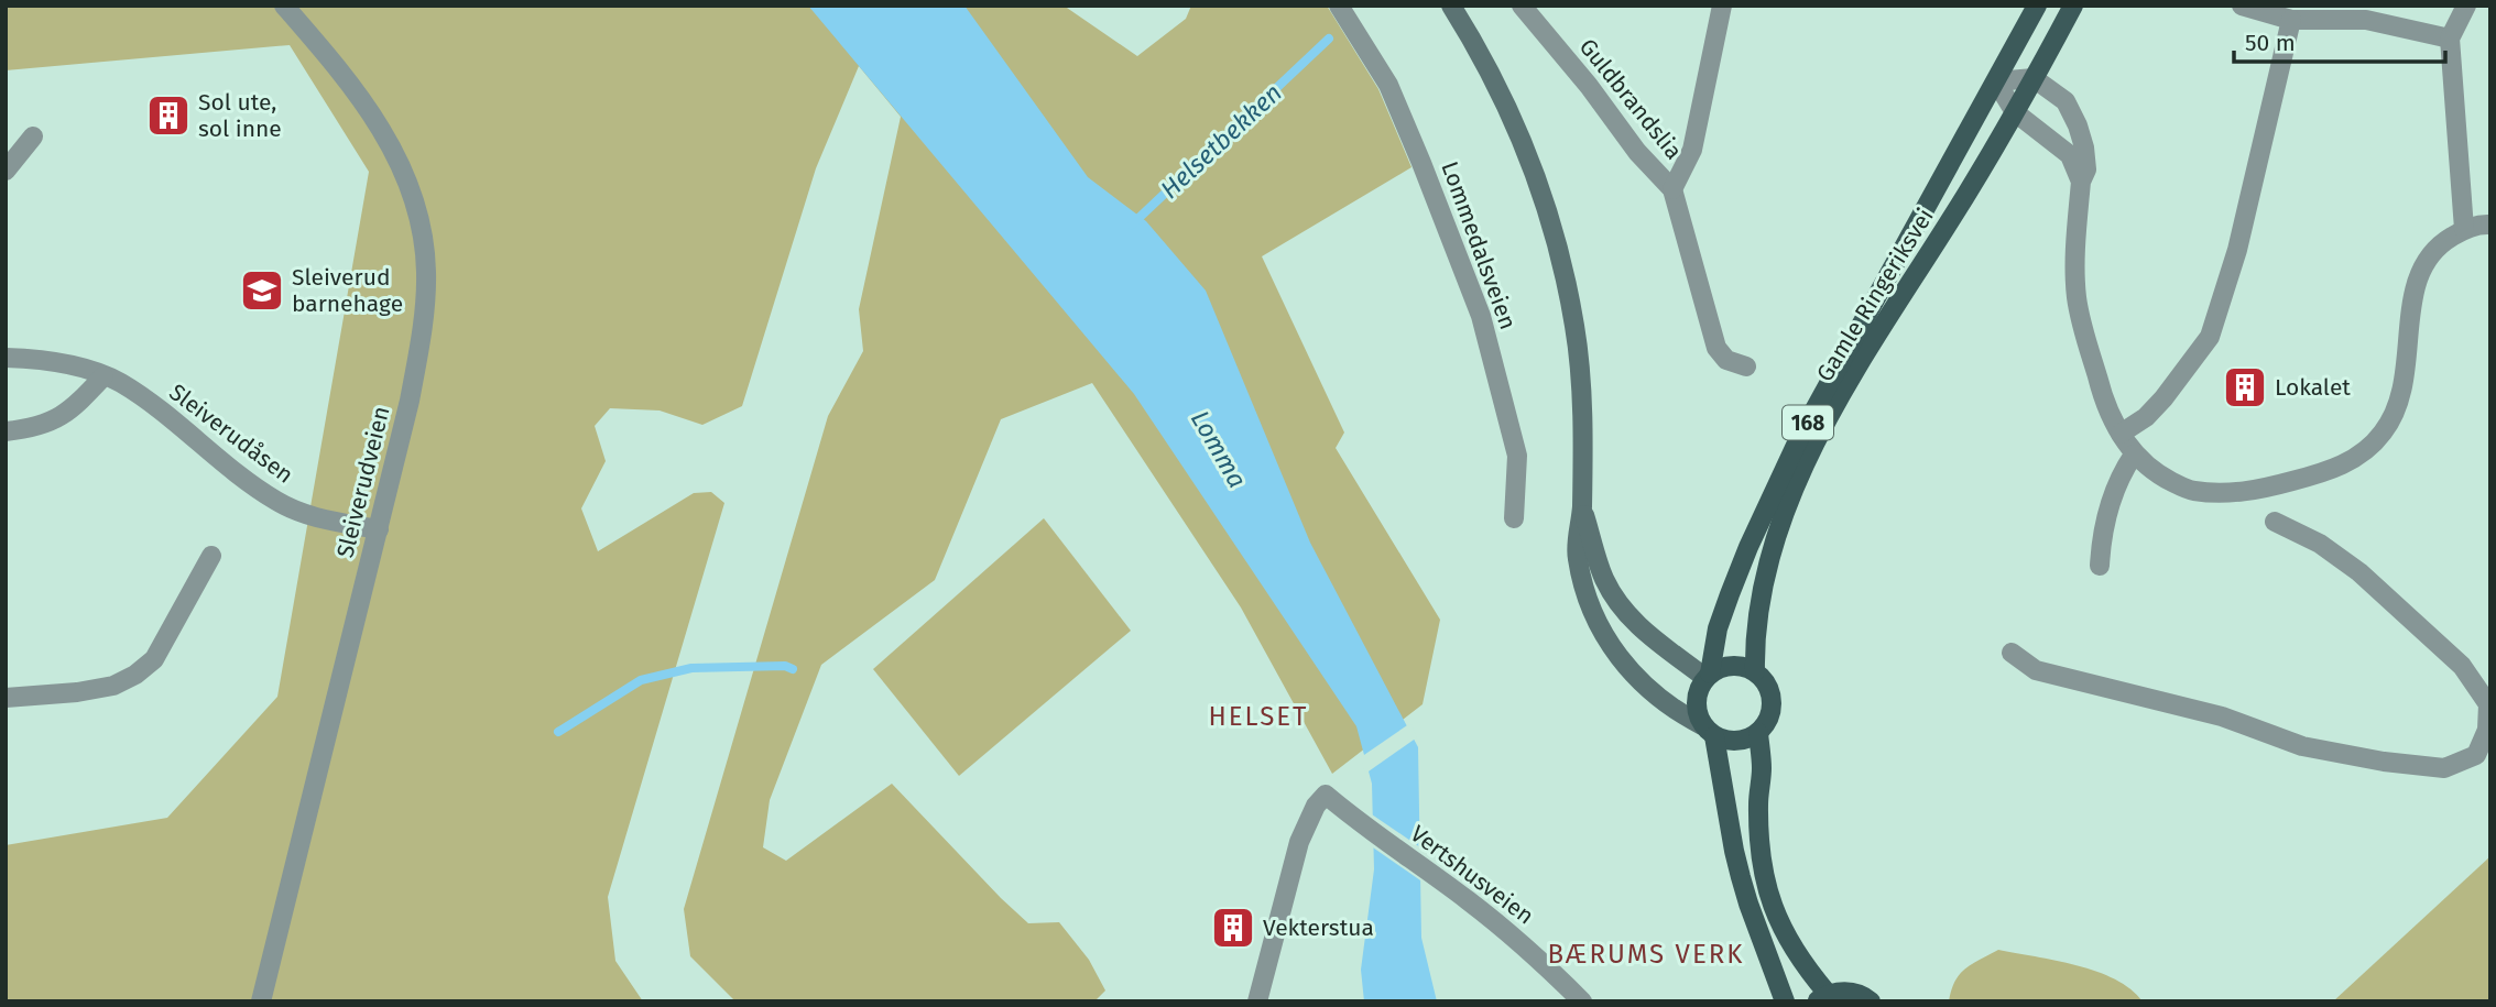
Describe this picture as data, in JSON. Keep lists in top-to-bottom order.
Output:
{
  "streets": {
    "main road": ["Gamle Ringeriksvei", "168"],
    "street": [
      "Guldbrandslia",
      "Lommedalsveien",
      "Sleiverudåsen",
      "Sleiverudveien",
      "Vertshusveien"
    ]
  },
  "crossings": [
    ["Gamle Ringeriksvei", "168"],
    ["Sleiverudåsen", "Sleiverudveien"]
  ],
  "districts": ["HELSET", "BÆRUMS VERK"],
  "water": ["Helsetbekken", "Lomma"],
  "places": {
    "building": ["Sol ute, sol inne", "Lokalet", "Vekterstua"],
    "school or university": ["Sleiverud barnehage"]
  },
  "scale_bar": "50 m"
}
